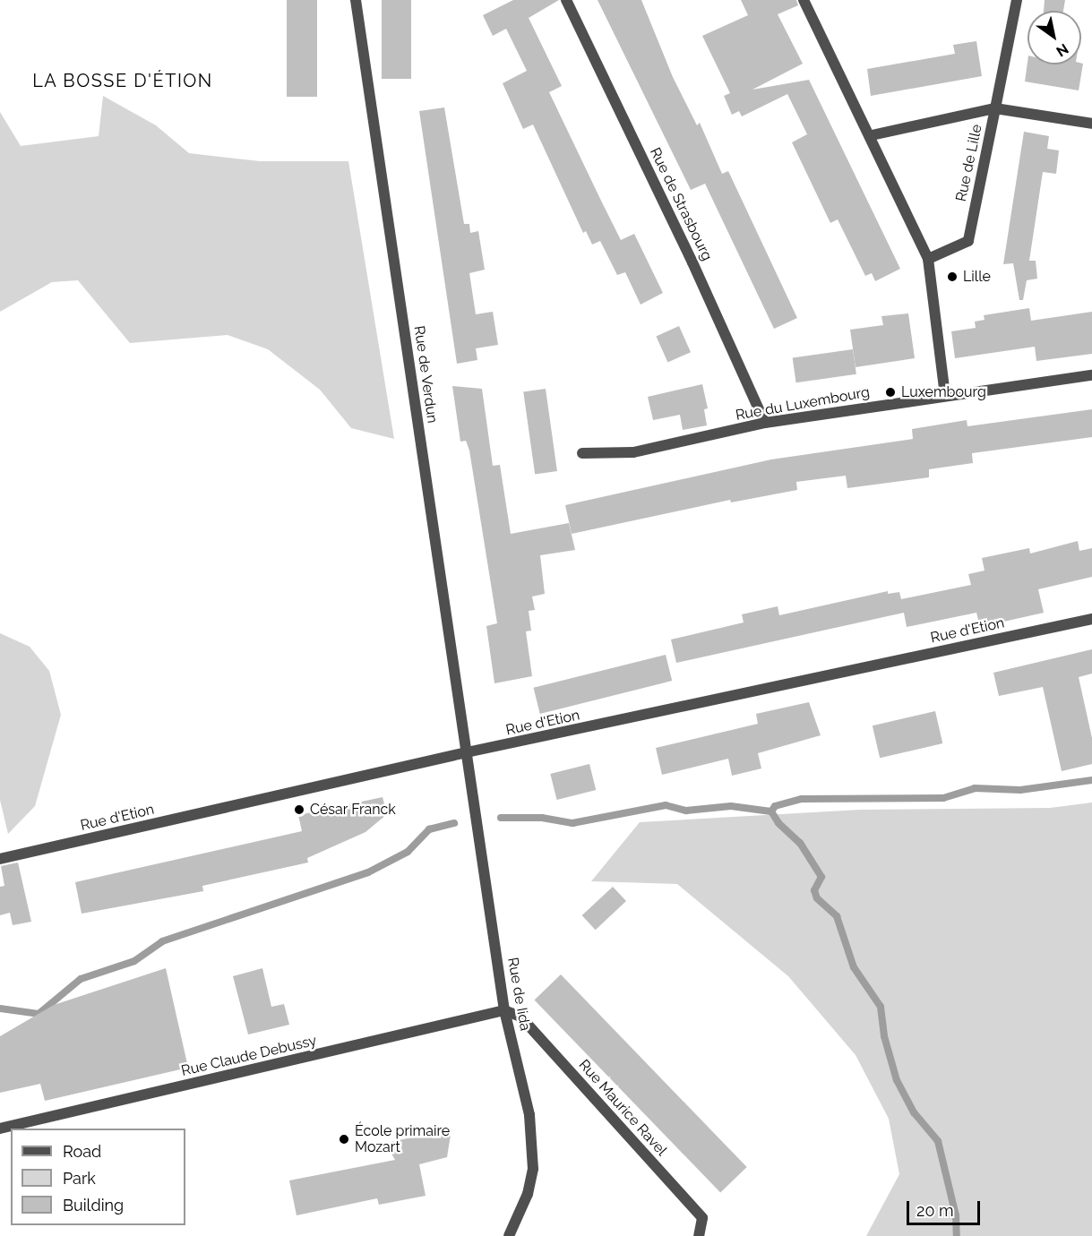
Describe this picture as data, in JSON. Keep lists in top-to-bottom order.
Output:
{
  "streets": {
    "street": [
      "Rue de Lille",
      "Rue de Strasbourg",
      "Rue de Verdun",
      "Rue du Luxembourg",
      "Rue d'Etion",
      "Rue de Iida",
      "Rue Claude Debussy",
      "Rue Maurice Ravel"
    ]
  },
  "crossings": [
    ["Rue de Strasbourg", "Rue du Luxembourg"],
    ["Rue de Verdun", "Rue d'Etion"],
    ["Rue de Verdun", "Rue de Iida"],
    ["Rue d'Etion", "Rue de Iida"],
    ["Rue de Iida", "Rue Claude Debussy"],
    ["Rue de Iida", "Rue Maurice Ravel"],
    ["Rue Claude Debussy", "Rue Maurice Ravel"]
  ],
  "districts": ["LA BOSSE D'ÉTION"],
  "places": [
    "Lille",
    "Luxembourg",
    "César Franck",
    "École primaire Mozart"
  ],
  "legend": ["Road", "Park", "Building"],
  "scale_bar": "20 m",
  "north": "bottom right"
}
